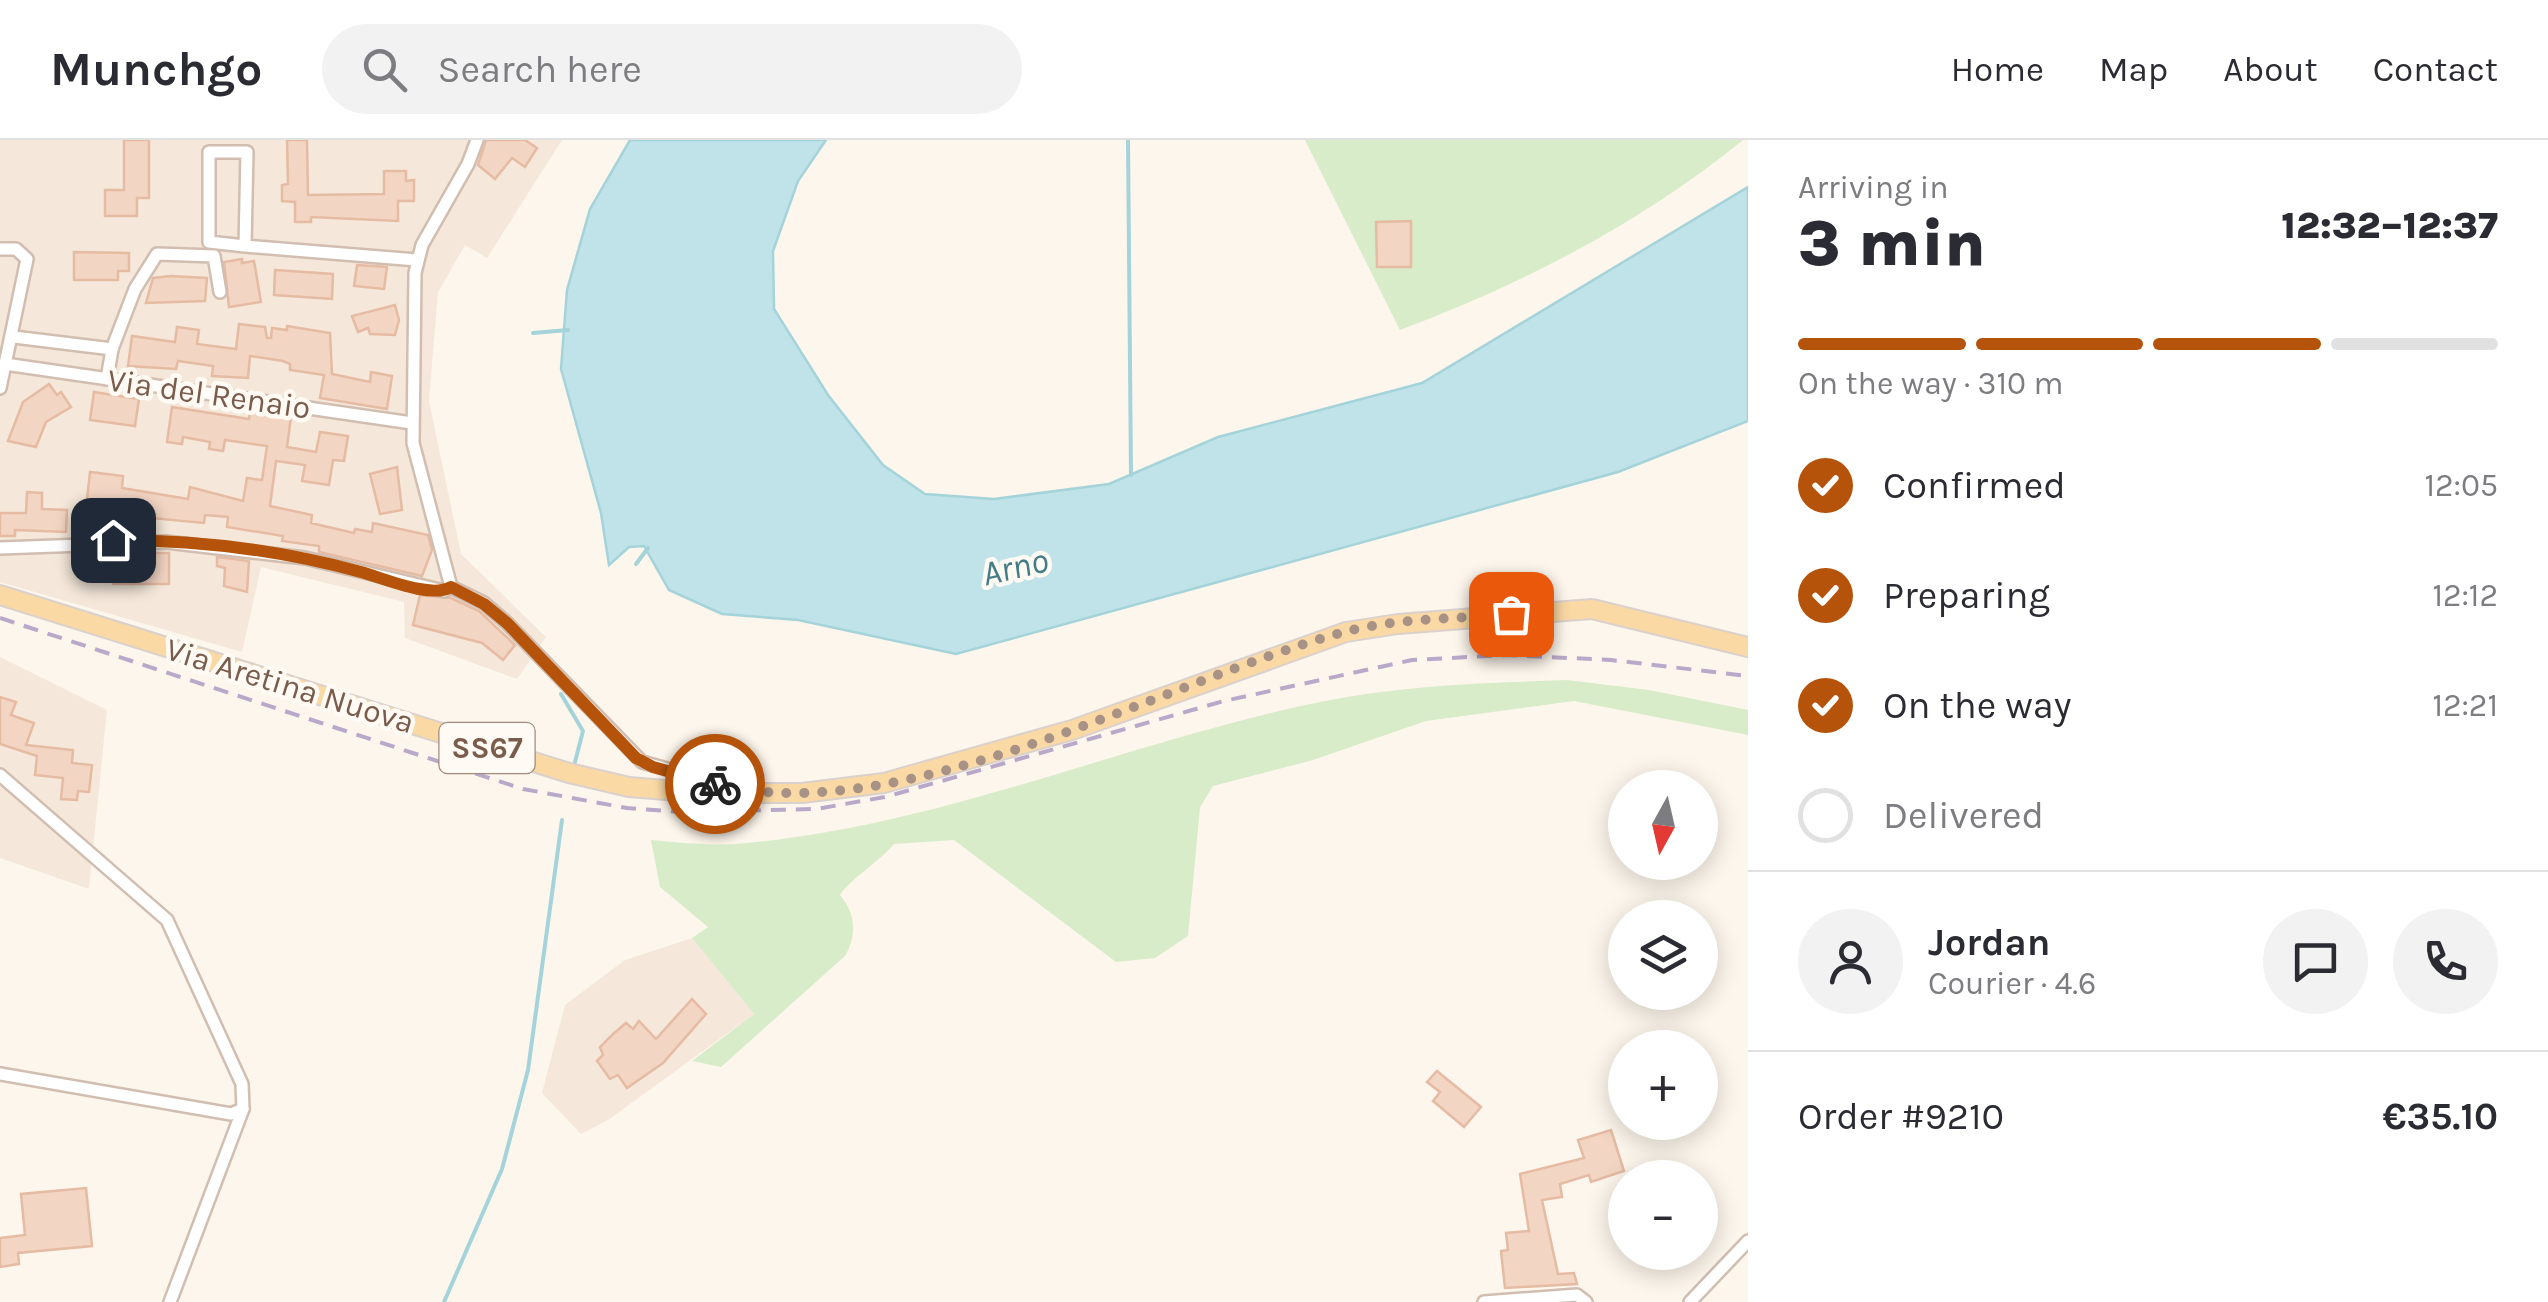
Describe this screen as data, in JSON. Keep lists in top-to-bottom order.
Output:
{
  "streets": {
    "main road": ["Via Aretina Nuova", "SS67"],
    "street": ["Via del Renaio"]
  },
  "water": ["Arno"],
  "north": "bottom",
  "page": {
    "header": "Munchgo",
    "search": "Search here",
    "nav": [
      "Home",
      "Map",
      "About",
      "Contact"
    ],
    "heading": ["3 min", "Arriving in", "12:32–12:37"],
    "panel": [
      "Jordan",
      "Courier · 4.6",
      "Order #9210",
      "€35.10"
    ],
    "bar": "On the way · 310 m",
    "list": [
      ["Confirmed", "12:05"],
      ["Preparing", "12:12"],
      ["On the way", "12:21"],
      "Delivered"
    ],
    "map_buttons": ["+", "−"]
  }
}
